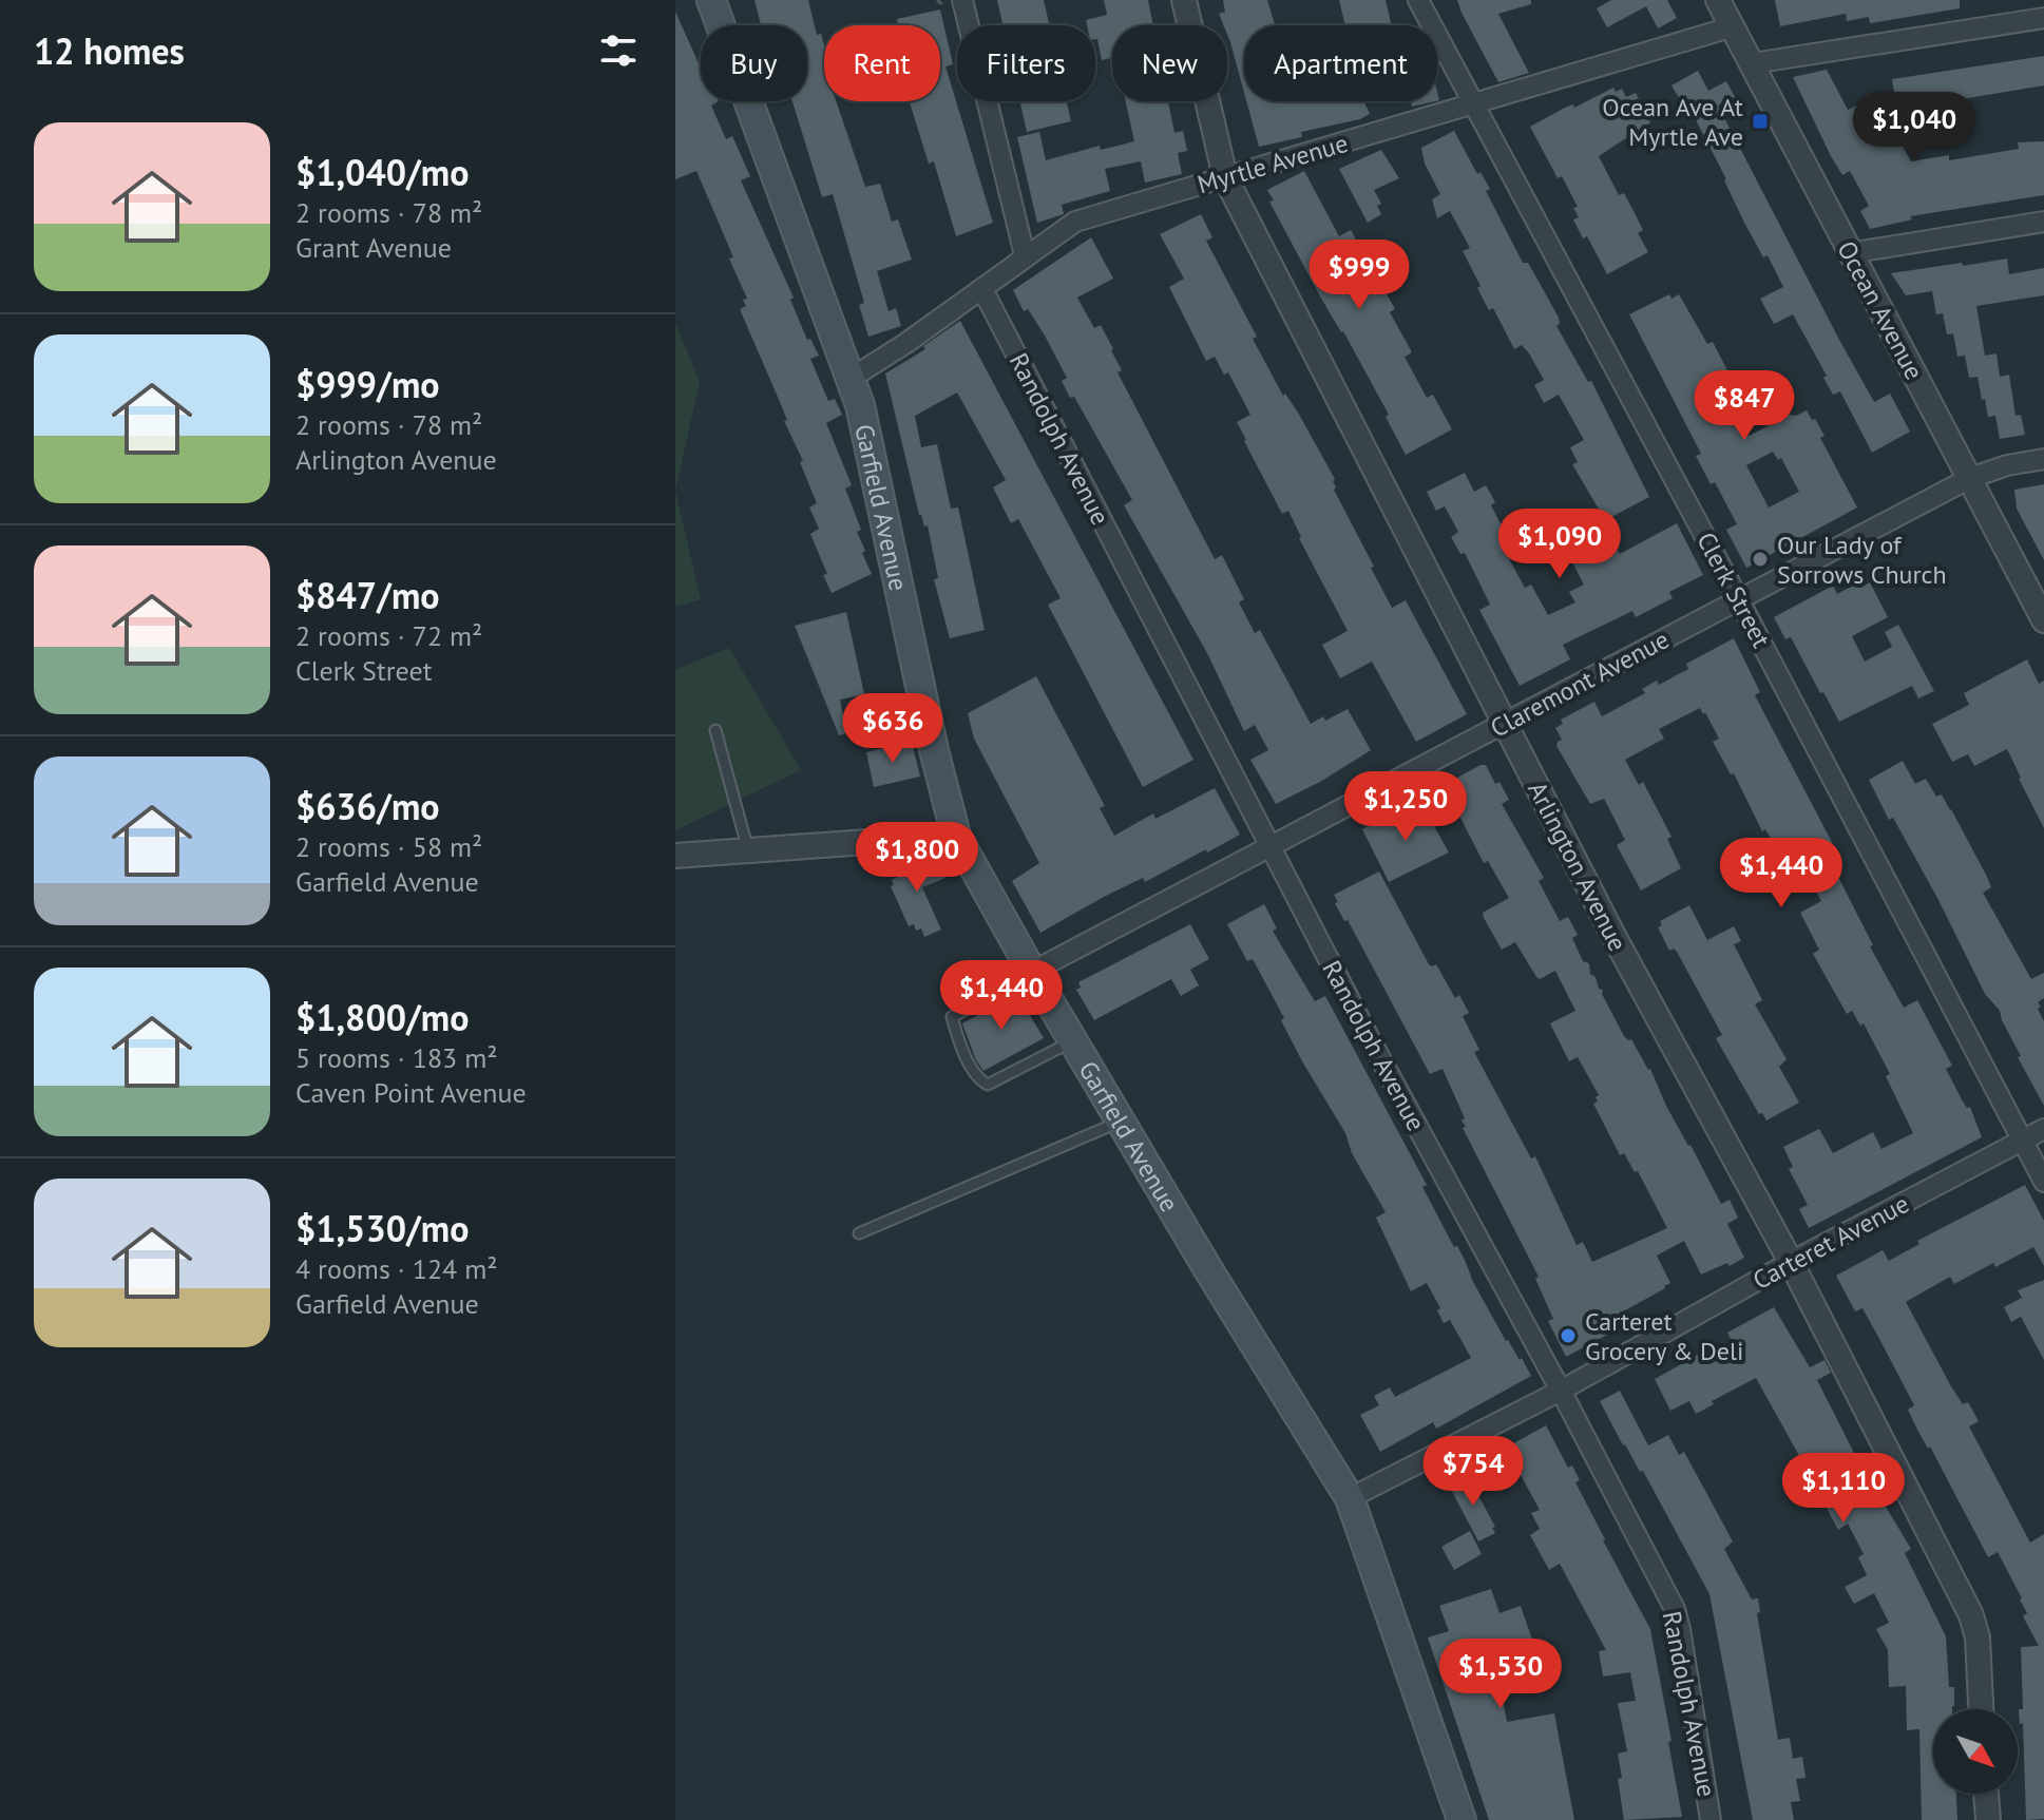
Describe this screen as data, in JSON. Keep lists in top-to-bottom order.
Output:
{
  "streets": {
    "main road": ["Garfield Avenue"],
    "street": [
      "Myrtle Avenue",
      "Ocean Avenue",
      "Randolph Avenue",
      "Clerk Street",
      "Claremont Avenue",
      "Arlington Avenue",
      "Carteret Avenue"
    ]
  },
  "crossings": [
    ["Myrtle Avenue", "Ocean Avenue"],
    ["Myrtle Avenue", "Randolph Avenue"],
    ["Myrtle Avenue", "Garfield Avenue"],
    ["Myrtle Avenue", "Clerk Street"],
    ["Myrtle Avenue", "Arlington Avenue"],
    ["Ocean Avenue", "Claremont Avenue"],
    ["Randolph Avenue", "Claremont Avenue"],
    ["Randolph Avenue", "Carteret Avenue"],
    ["Garfield Avenue", "Claremont Avenue"],
    ["Garfield Avenue", "Carteret Avenue"],
    ["Clerk Street", "Claremont Avenue"],
    ["Clerk Street", "Carteret Avenue"],
    ["Claremont Avenue", "Arlington Avenue"],
    ["Arlington Avenue", "Carteret Avenue"]
  ],
  "places": {
    "transit": ["Ocean Ave At Myrtle Ave"],
    "other": ["Our Lady of Sorrows Church", "Carteret Grocery & Deli"]
  },
  "north": "bottom right",
  "page": {
    "heading": "12 homes",
    "chip": [
      "Buy",
      "Rent",
      "Filters",
      "New",
      "Apartment"
    ],
    "price": [
      "$1,040",
      "$999",
      "$847",
      "$1,090",
      "$636",
      "$1,250",
      "$1,800",
      "$1,440",
      "$1,440",
      "$754",
      "$1,110",
      "$1,530"
    ],
    "list": [
      {
        "name": "$1,040/mo",
        "note": "2 rooms · 78 m² · Grant Avenue"
      },
      {
        "name": "$999/mo",
        "note": "2 rooms · 78 m² · Arlington Avenue"
      },
      {
        "name": "$847/mo",
        "note": "2 rooms · 72 m² · Clerk Street"
      },
      {
        "name": "$636/mo",
        "note": "2 rooms · 58 m² · Garfield Avenue"
      },
      {
        "name": "$1,800/mo",
        "note": "5 rooms · 183 m² · Caven Point Avenue"
      },
      {
        "name": "$1,530/mo",
        "note": "4 rooms · 124 m² · Garfield Avenue"
      }
    ]
  }
}
